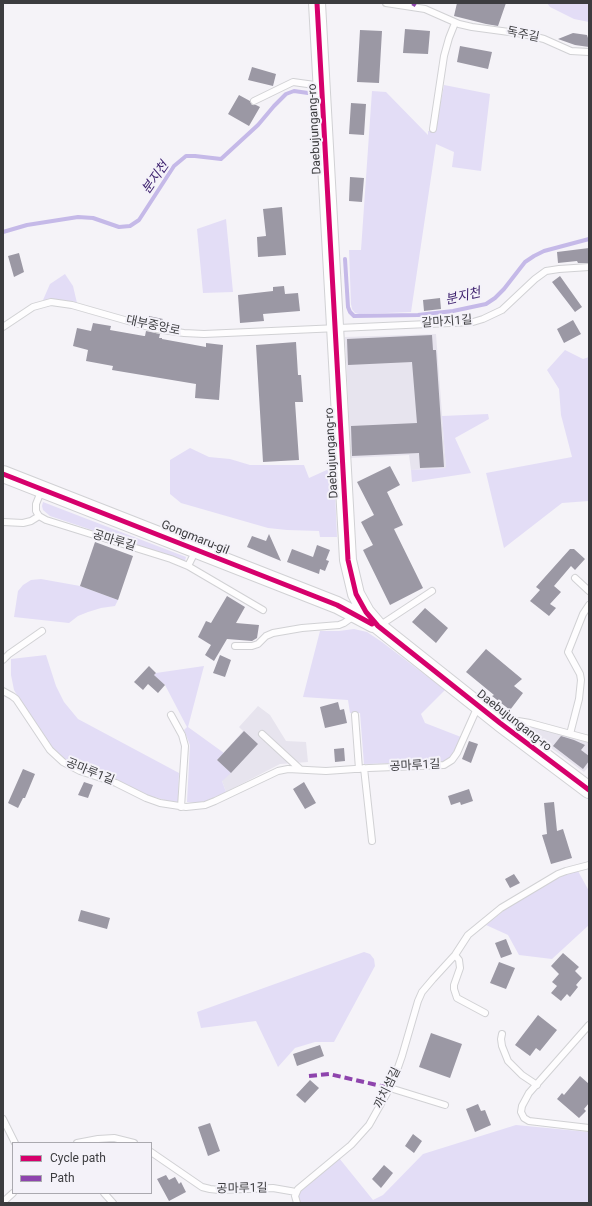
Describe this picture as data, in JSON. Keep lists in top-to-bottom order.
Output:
{
  "streets": {
    "street": ["Daebujungang-ro", "Gongmaru-gil"],
    "lane": [
      "독주길",
      "갈마지1길",
      "대부중앙로",
      "공마루길",
      "공마루1길",
      "까치섬길"
    ]
  },
  "crossings": [
    ["Daebujungang-ro", "갈마지1길"],
    ["Daebujungang-ro", "대부중앙로"],
    ["Daebujungang-ro", "Gongmaru-gil"],
    ["Daebujungang-ro", "공마루1길"],
    ["갈마지1길", "대부중앙로"],
    ["공마루1길", "까치섬길"]
  ],
  "water": ["분지천"],
  "legend": ["Cycle path", "Path"]
}
